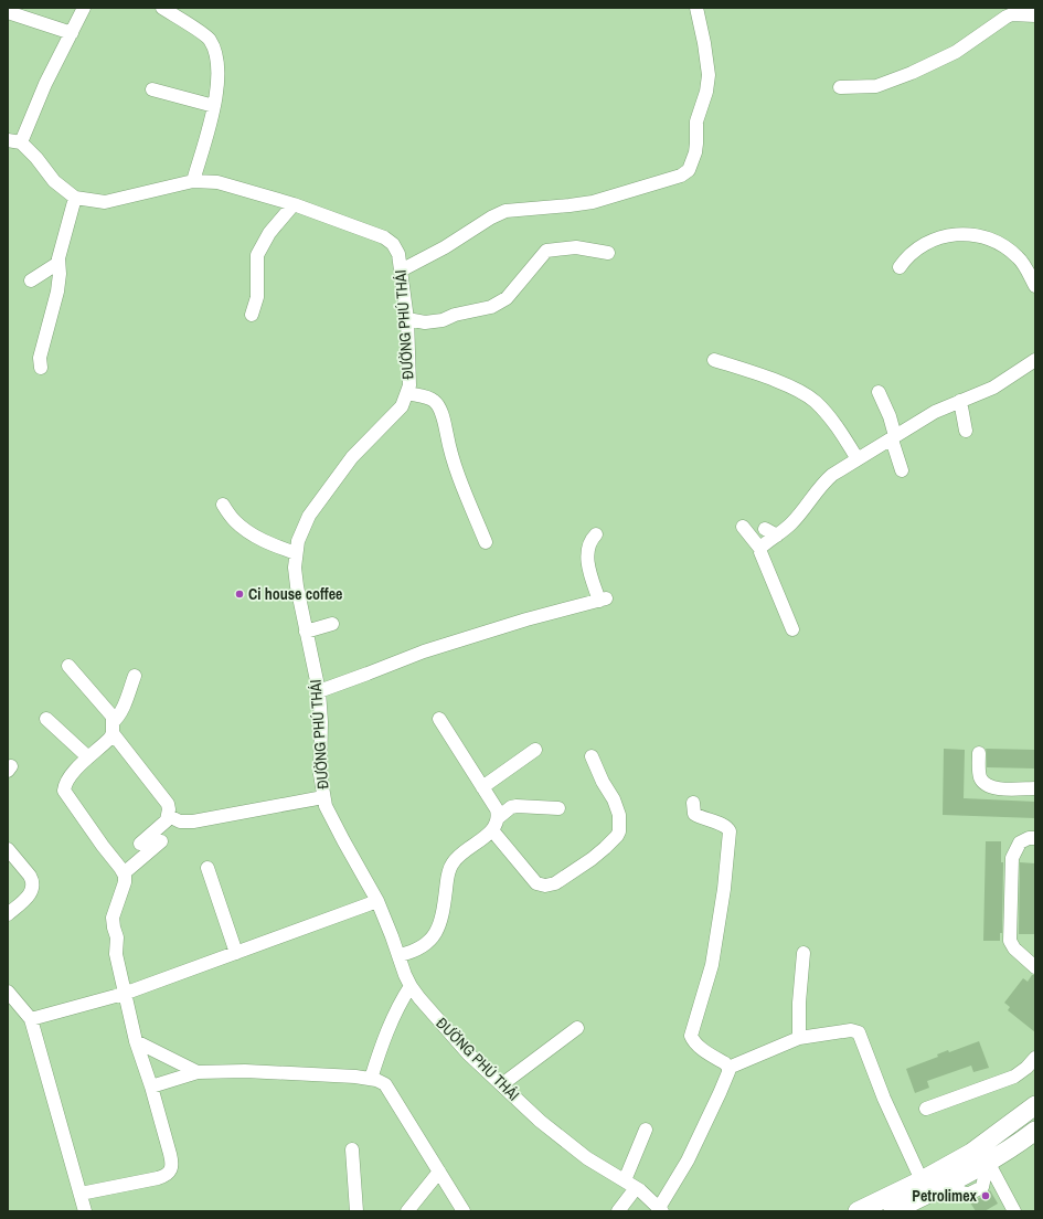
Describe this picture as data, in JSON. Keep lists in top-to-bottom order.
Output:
{
  "streets": {
    "street": ["ĐƯỜNG PHÚ THÁI"]
  },
  "places": ["Ci house coffee", "Petrolimex"]
}
